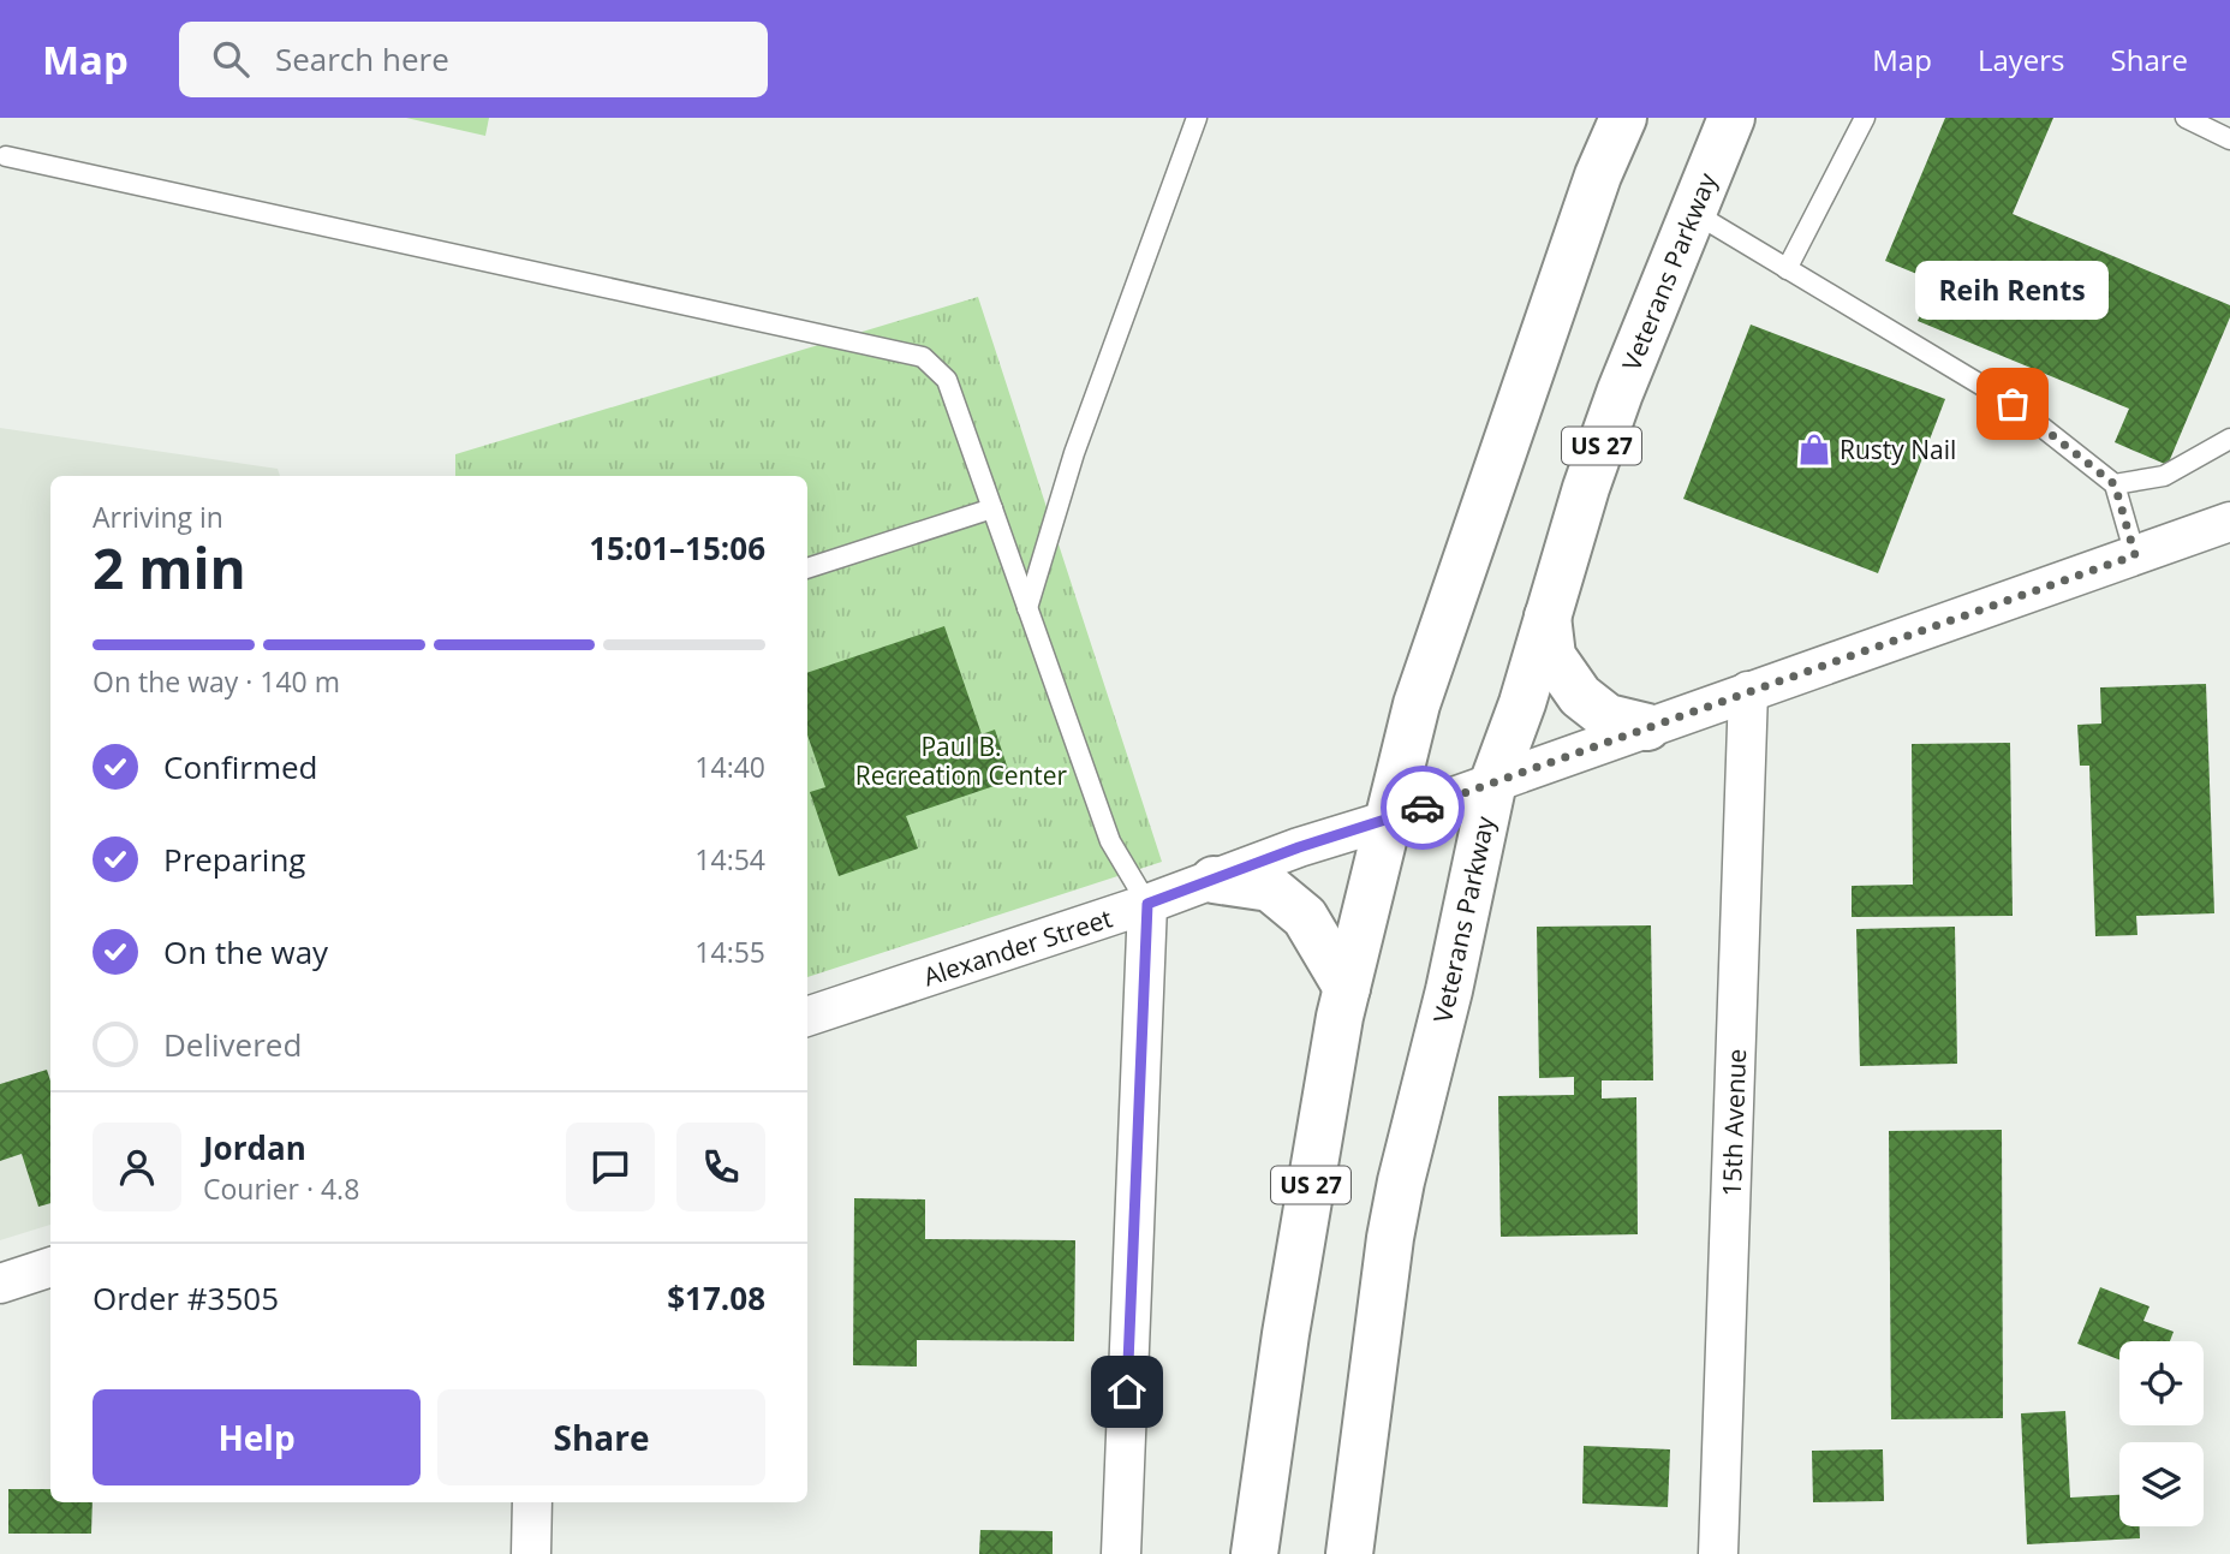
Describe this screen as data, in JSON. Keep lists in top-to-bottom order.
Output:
{
  "streets": {
    "main road": ["Veterans Parkway", "US 27"],
    "street": ["Alexander Street", "15th Avenue"]
  },
  "crossings": [
    ["Veterans Parkway", "Alexander Street"],
    ["US 27", "Alexander Street"],
    ["Alexander Street", "15th Avenue"]
  ],
  "parks": ["Paul B. Recreation Center"],
  "places": {
    "other": ["Reih Rents"],
    "shop": ["Rusty Nail"]
  },
  "page": {
    "header": "Map",
    "search": "Search here",
    "nav": ["Map", "Layers", "Share"],
    "bubble": "Reih Rents",
    "heading": ["2 min", "Arriving in", "15:01–15:06"],
    "panel": [
      "Jordan",
      "Courier · 4.8",
      "Order #3505",
      "$17.08"
    ],
    "bar": "On the way · 140 m",
    "list": [
      ["Confirmed", "14:40"],
      ["Preparing", "14:54"],
      ["On the way", "14:55"],
      "Delivered"
    ],
    "buttons": ["Help", "Share"]
  }
}
